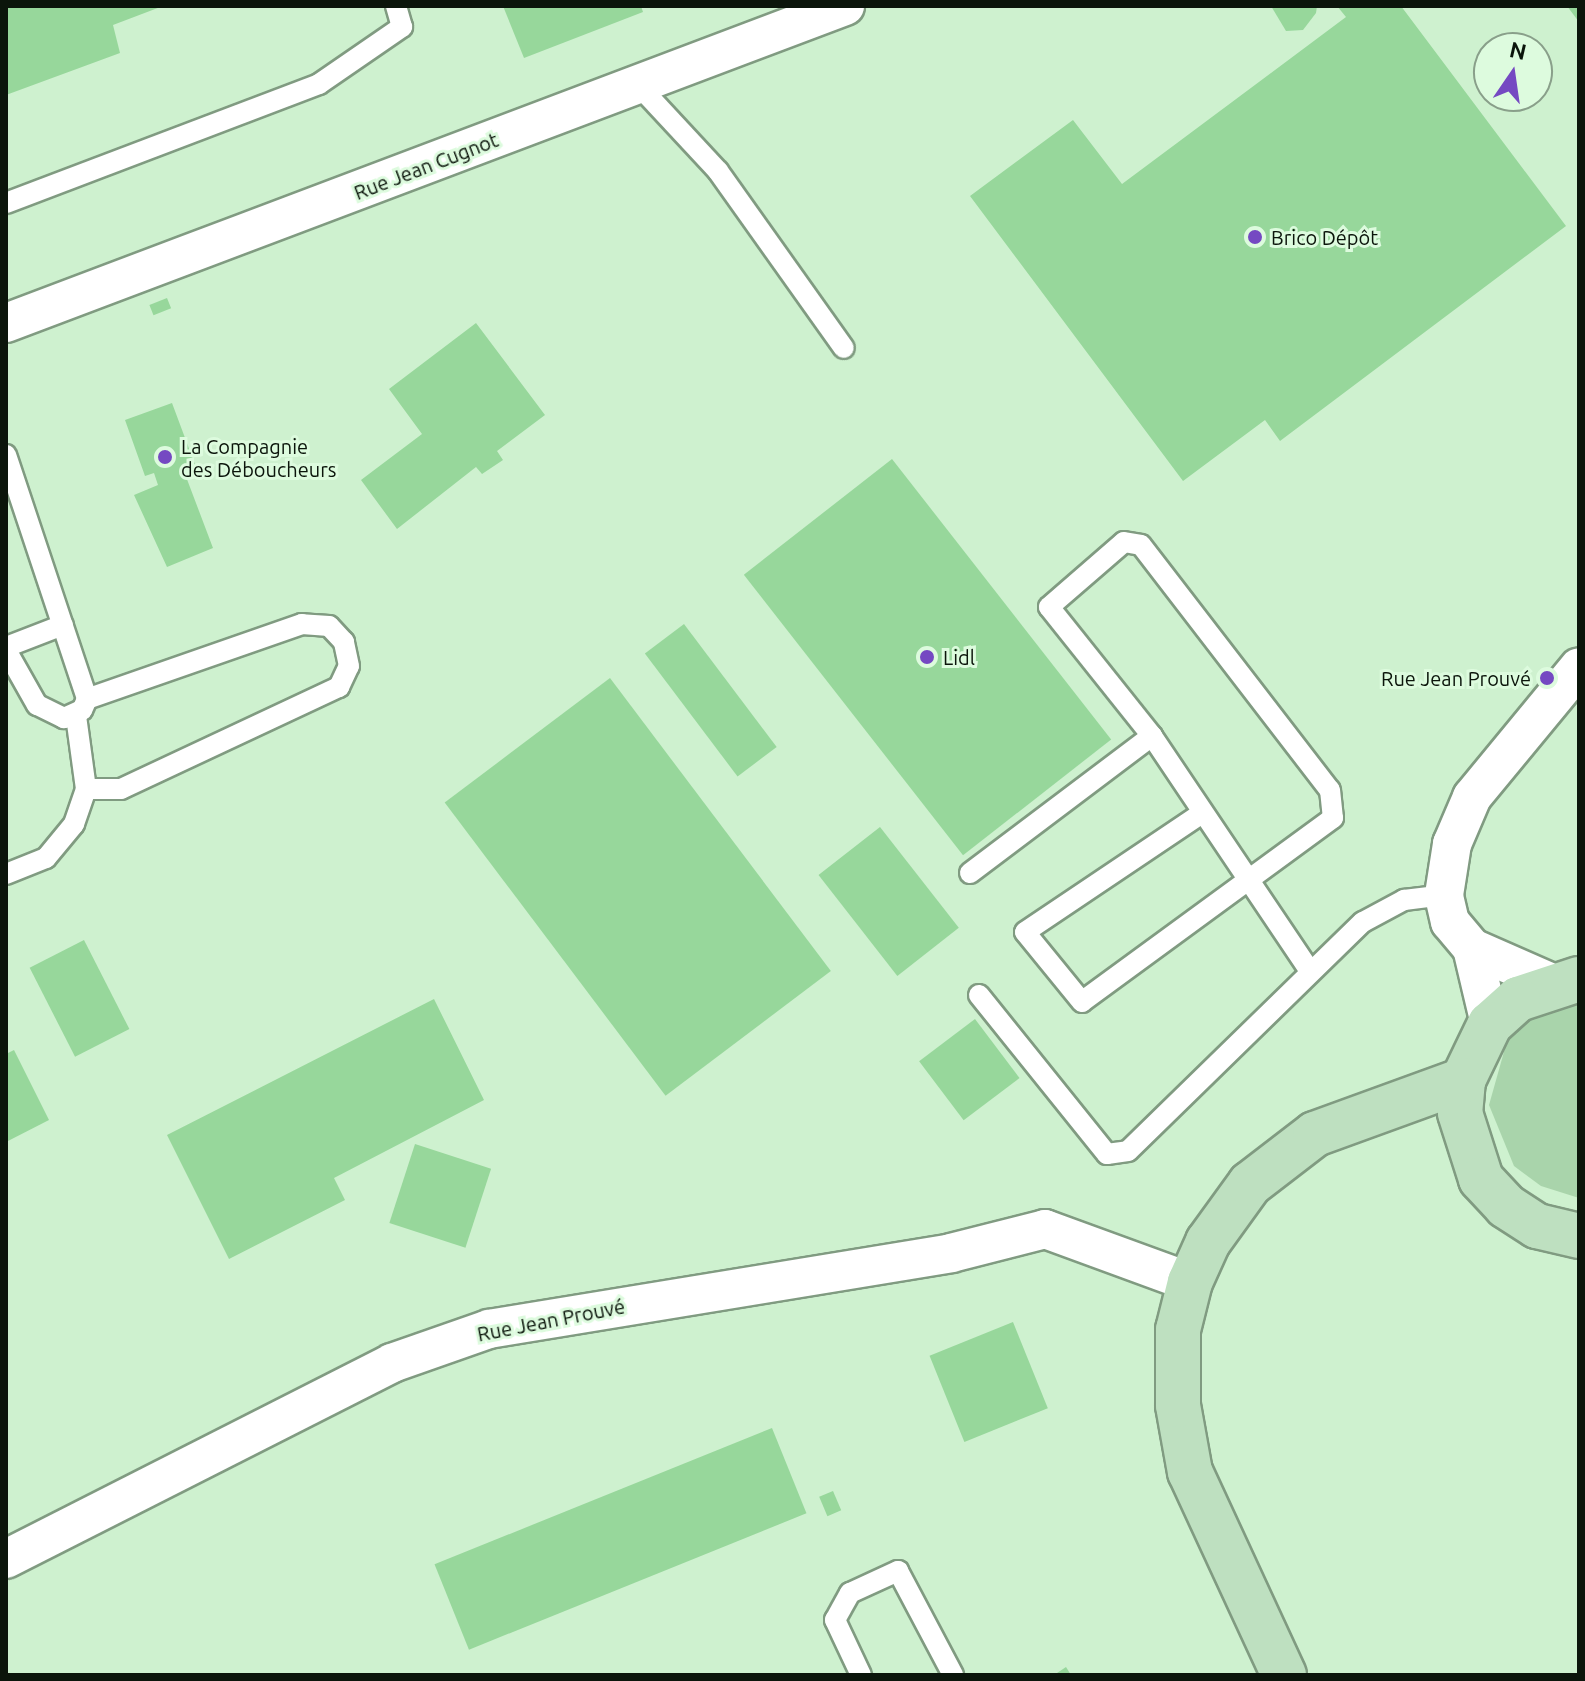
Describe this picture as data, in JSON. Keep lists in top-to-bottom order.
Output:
{
  "streets": {
    "street": ["Rue Jean Cugnot", "Rue Jean Prouvé"]
  },
  "places": [
    "Brico Dépôt",
    "La Compagnie des Déboucheurs",
    "Lidl",
    "Rue Jean Prouvé"
  ],
  "north": "top"
}
